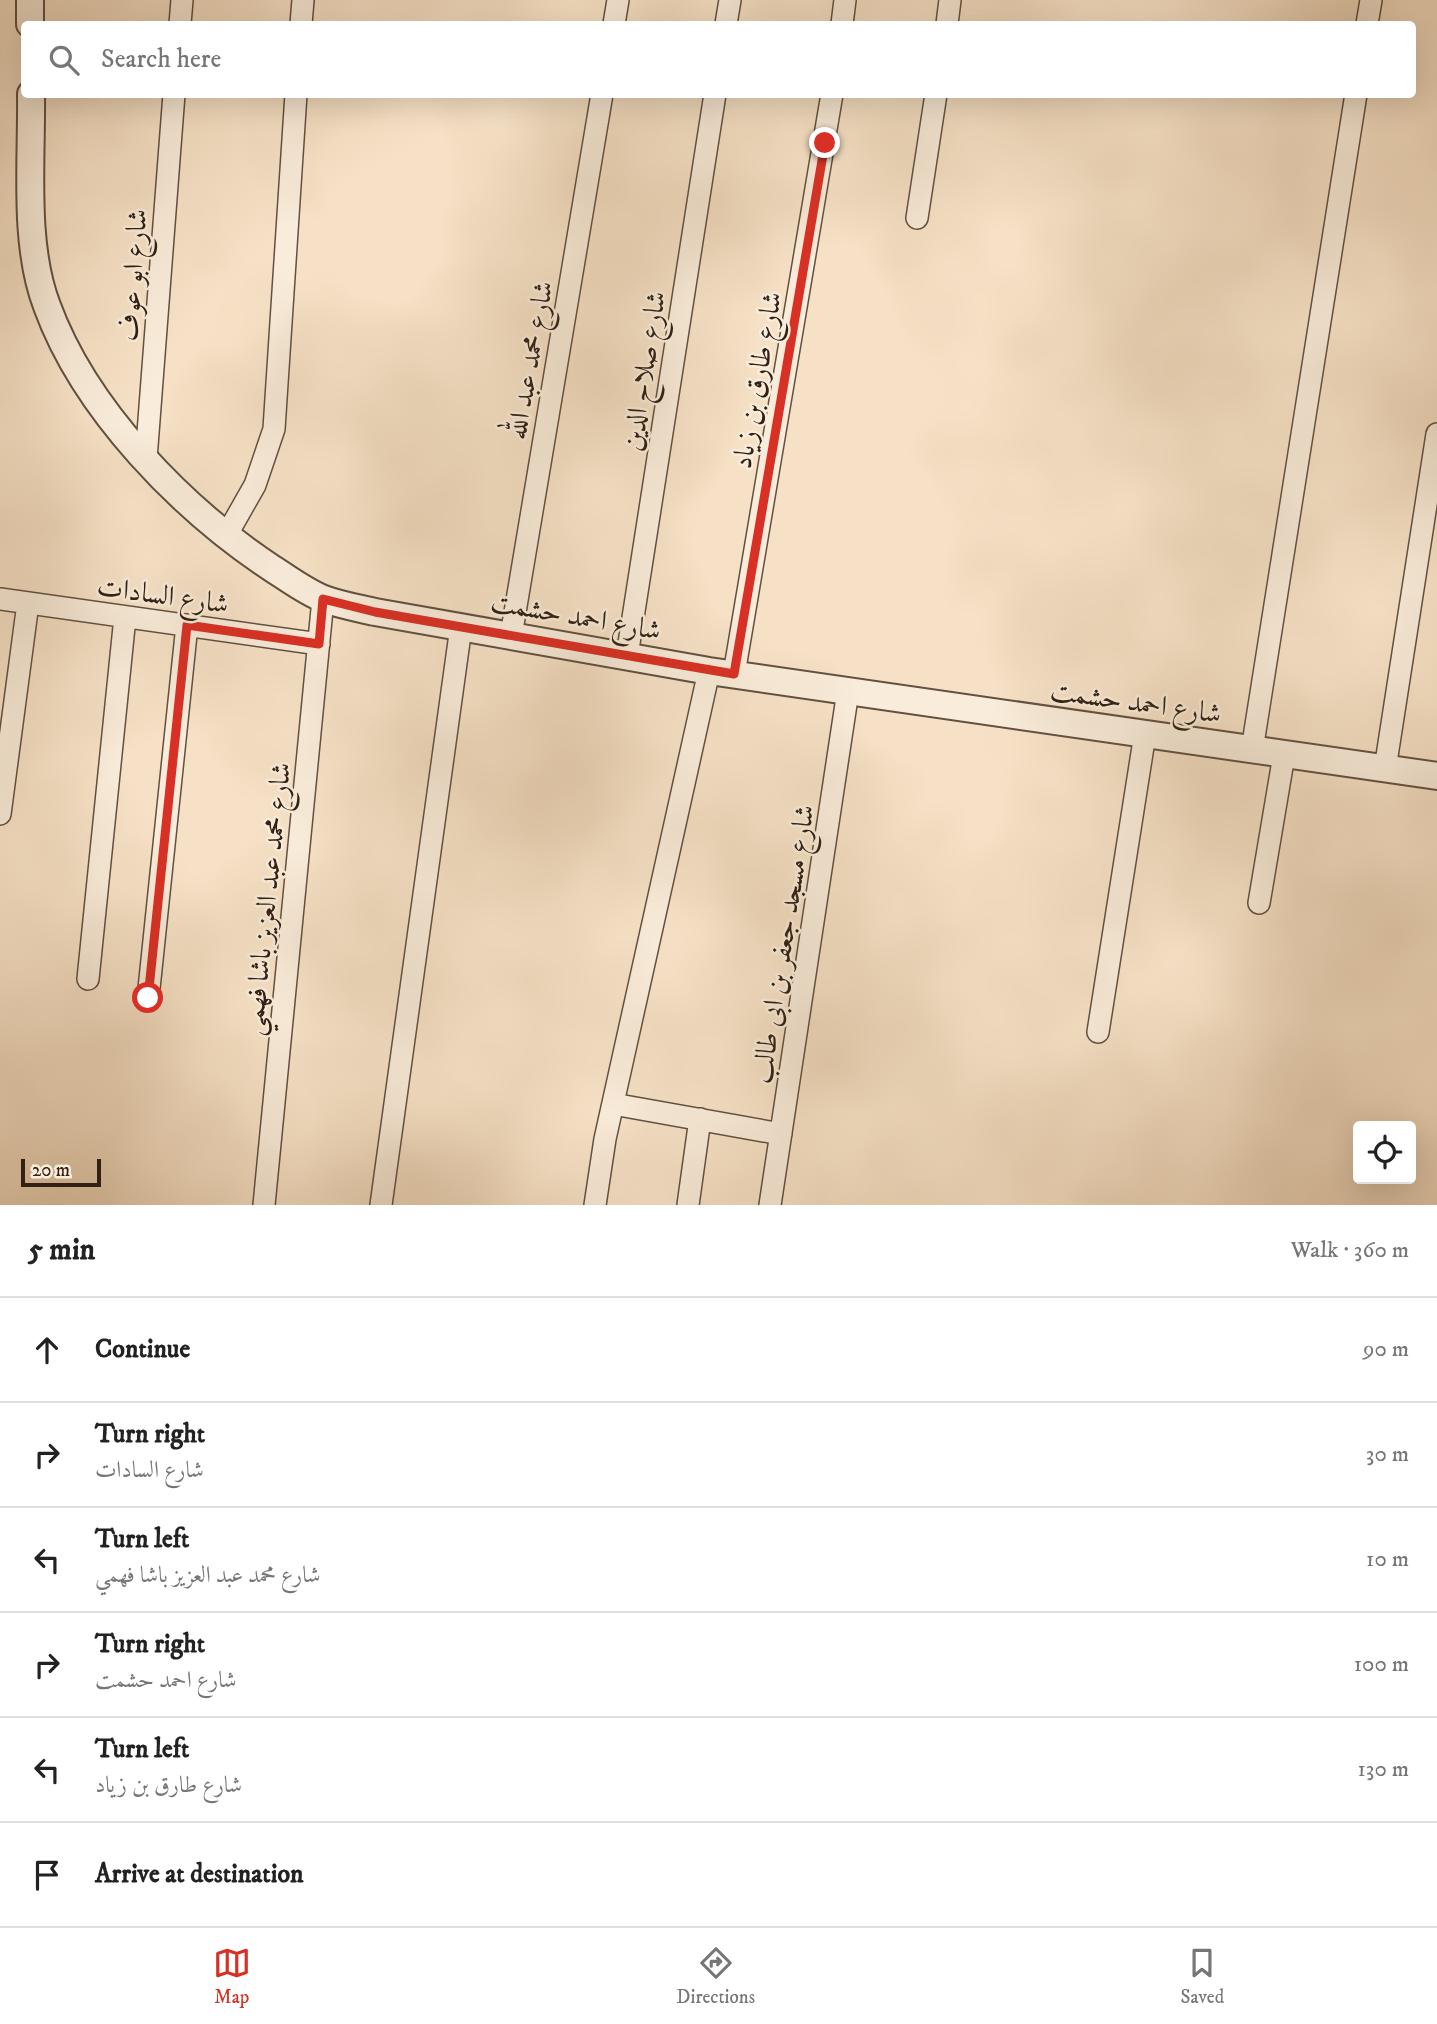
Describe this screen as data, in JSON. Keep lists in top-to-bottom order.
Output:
{
  "streets": {
    "street": [
      "شارع ابو عوف",
      "شارع محمد عبد الله",
      "شارع صلاح الدين",
      "شارع طارق بن زياد",
      "شارع السادات",
      "شارع احمد حشمت",
      "شارع محمد عبد العزيز باشا فهمي",
      "شارع مسجد جعفر بن ابى طالب"
    ]
  },
  "crossings": [
    ["شارع ابو عوف", "شارع احمد حشمت"],
    ["شارع محمد عبد الله", "شارع احمد حشمت"],
    ["شارع صلاح الدين", "شارع احمد حشمت"],
    ["شارع طارق بن زياد", "شارع احمد حشمت"],
    ["شارع السادات", "شارع محمد عبد العزيز باشا فهمي"],
    ["شارع احمد حشمت", "شارع محمد عبد العزيز باشا فهمي"],
    ["شارع احمد حشمت", "شارع مسجد جعفر بن ابى طالب"]
  ],
  "scale_bar": "20 m",
  "page": {
    "search": "Search here",
    "scale": "20 m",
    "heading": ["5 min", "Walk · 360 m"],
    "list": [
      ["Continue", "90 m"],
      ["Turn right", "شارع السادات", "30 m"],
      ["Turn left", "شارع محمد عبد العزيز باشا فهمي", "10 m"],
      ["Turn right", "شارع احمد حشمت", "100 m"],
      ["Turn left", "شارع طارق بن زياد", "130 m"],
      "Arrive at destination"
    ],
    "nav": ["Map", "Directions", "Saved"]
  }
}
